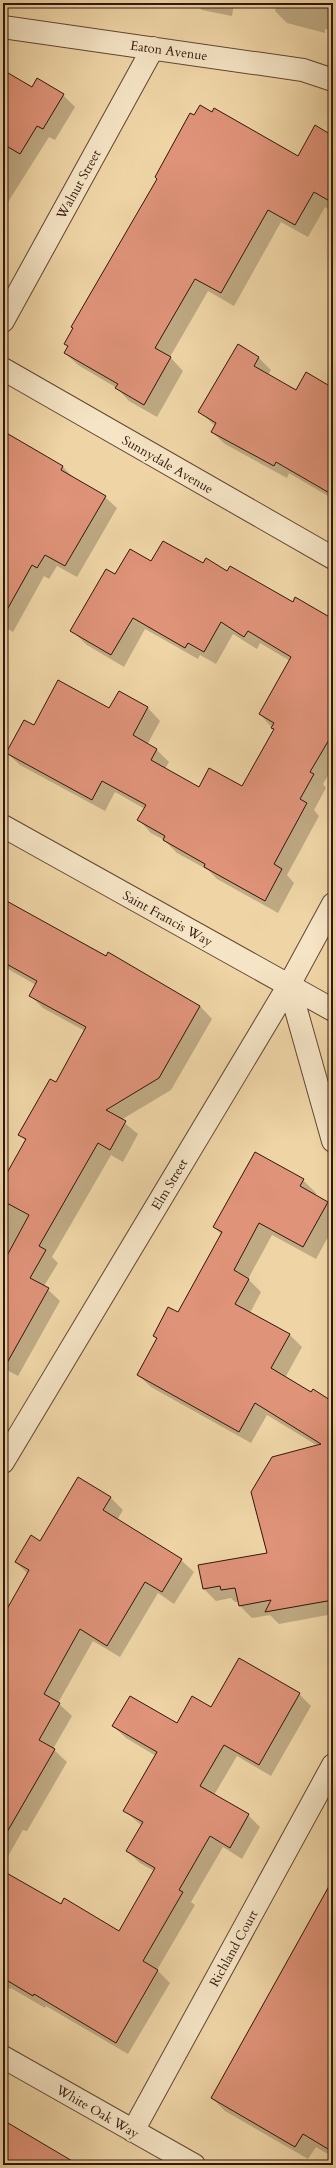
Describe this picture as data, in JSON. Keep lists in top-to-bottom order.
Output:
{
  "streets": {
    "street": [
      "Eaton Avenue",
      "Walnut Street",
      "Sunnydale Avenue",
      "Saint Francis Way",
      "Elm Street",
      "Richland Court",
      "White Oak Way"
    ]
  },
  "crossings": [
    ["Eaton Avenue", "Walnut Street"],
    ["Saint Francis Way", "Elm Street"],
    ["Richland Court", "White Oak Way"]
  ]
}
